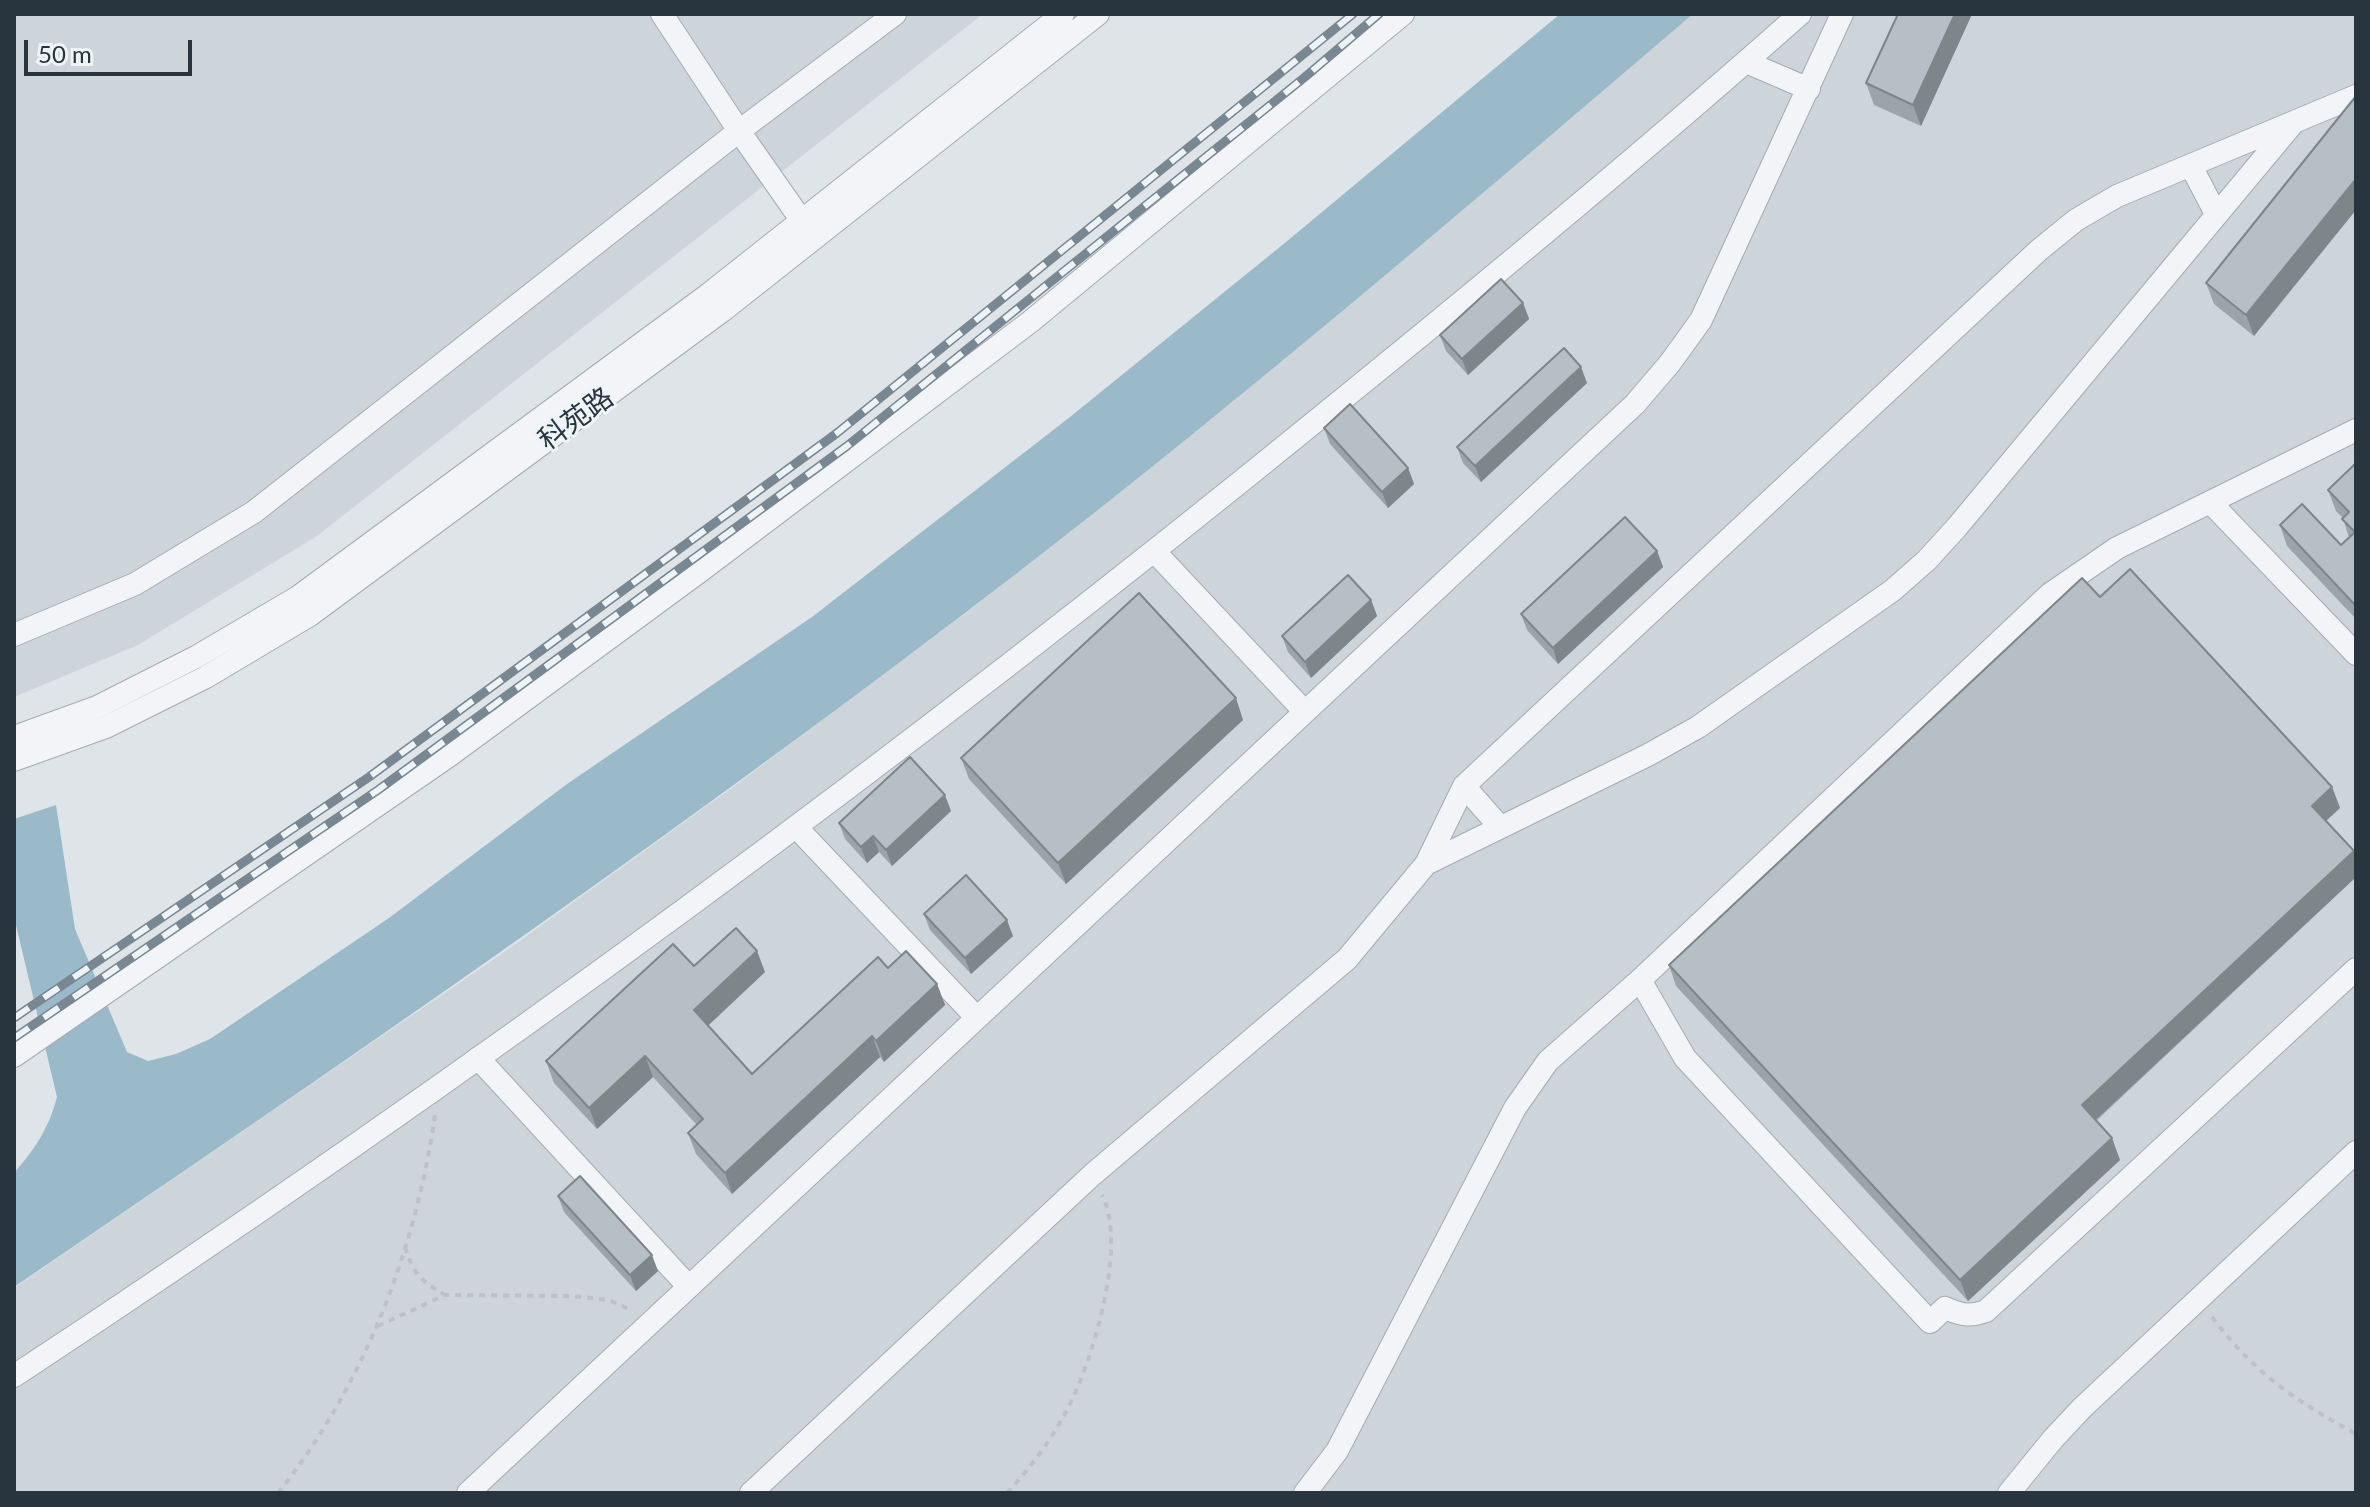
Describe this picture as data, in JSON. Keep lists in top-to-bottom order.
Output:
{
  "streets": {
    "street": ["科苑路"]
  },
  "scale_bar": "50 m"
}
